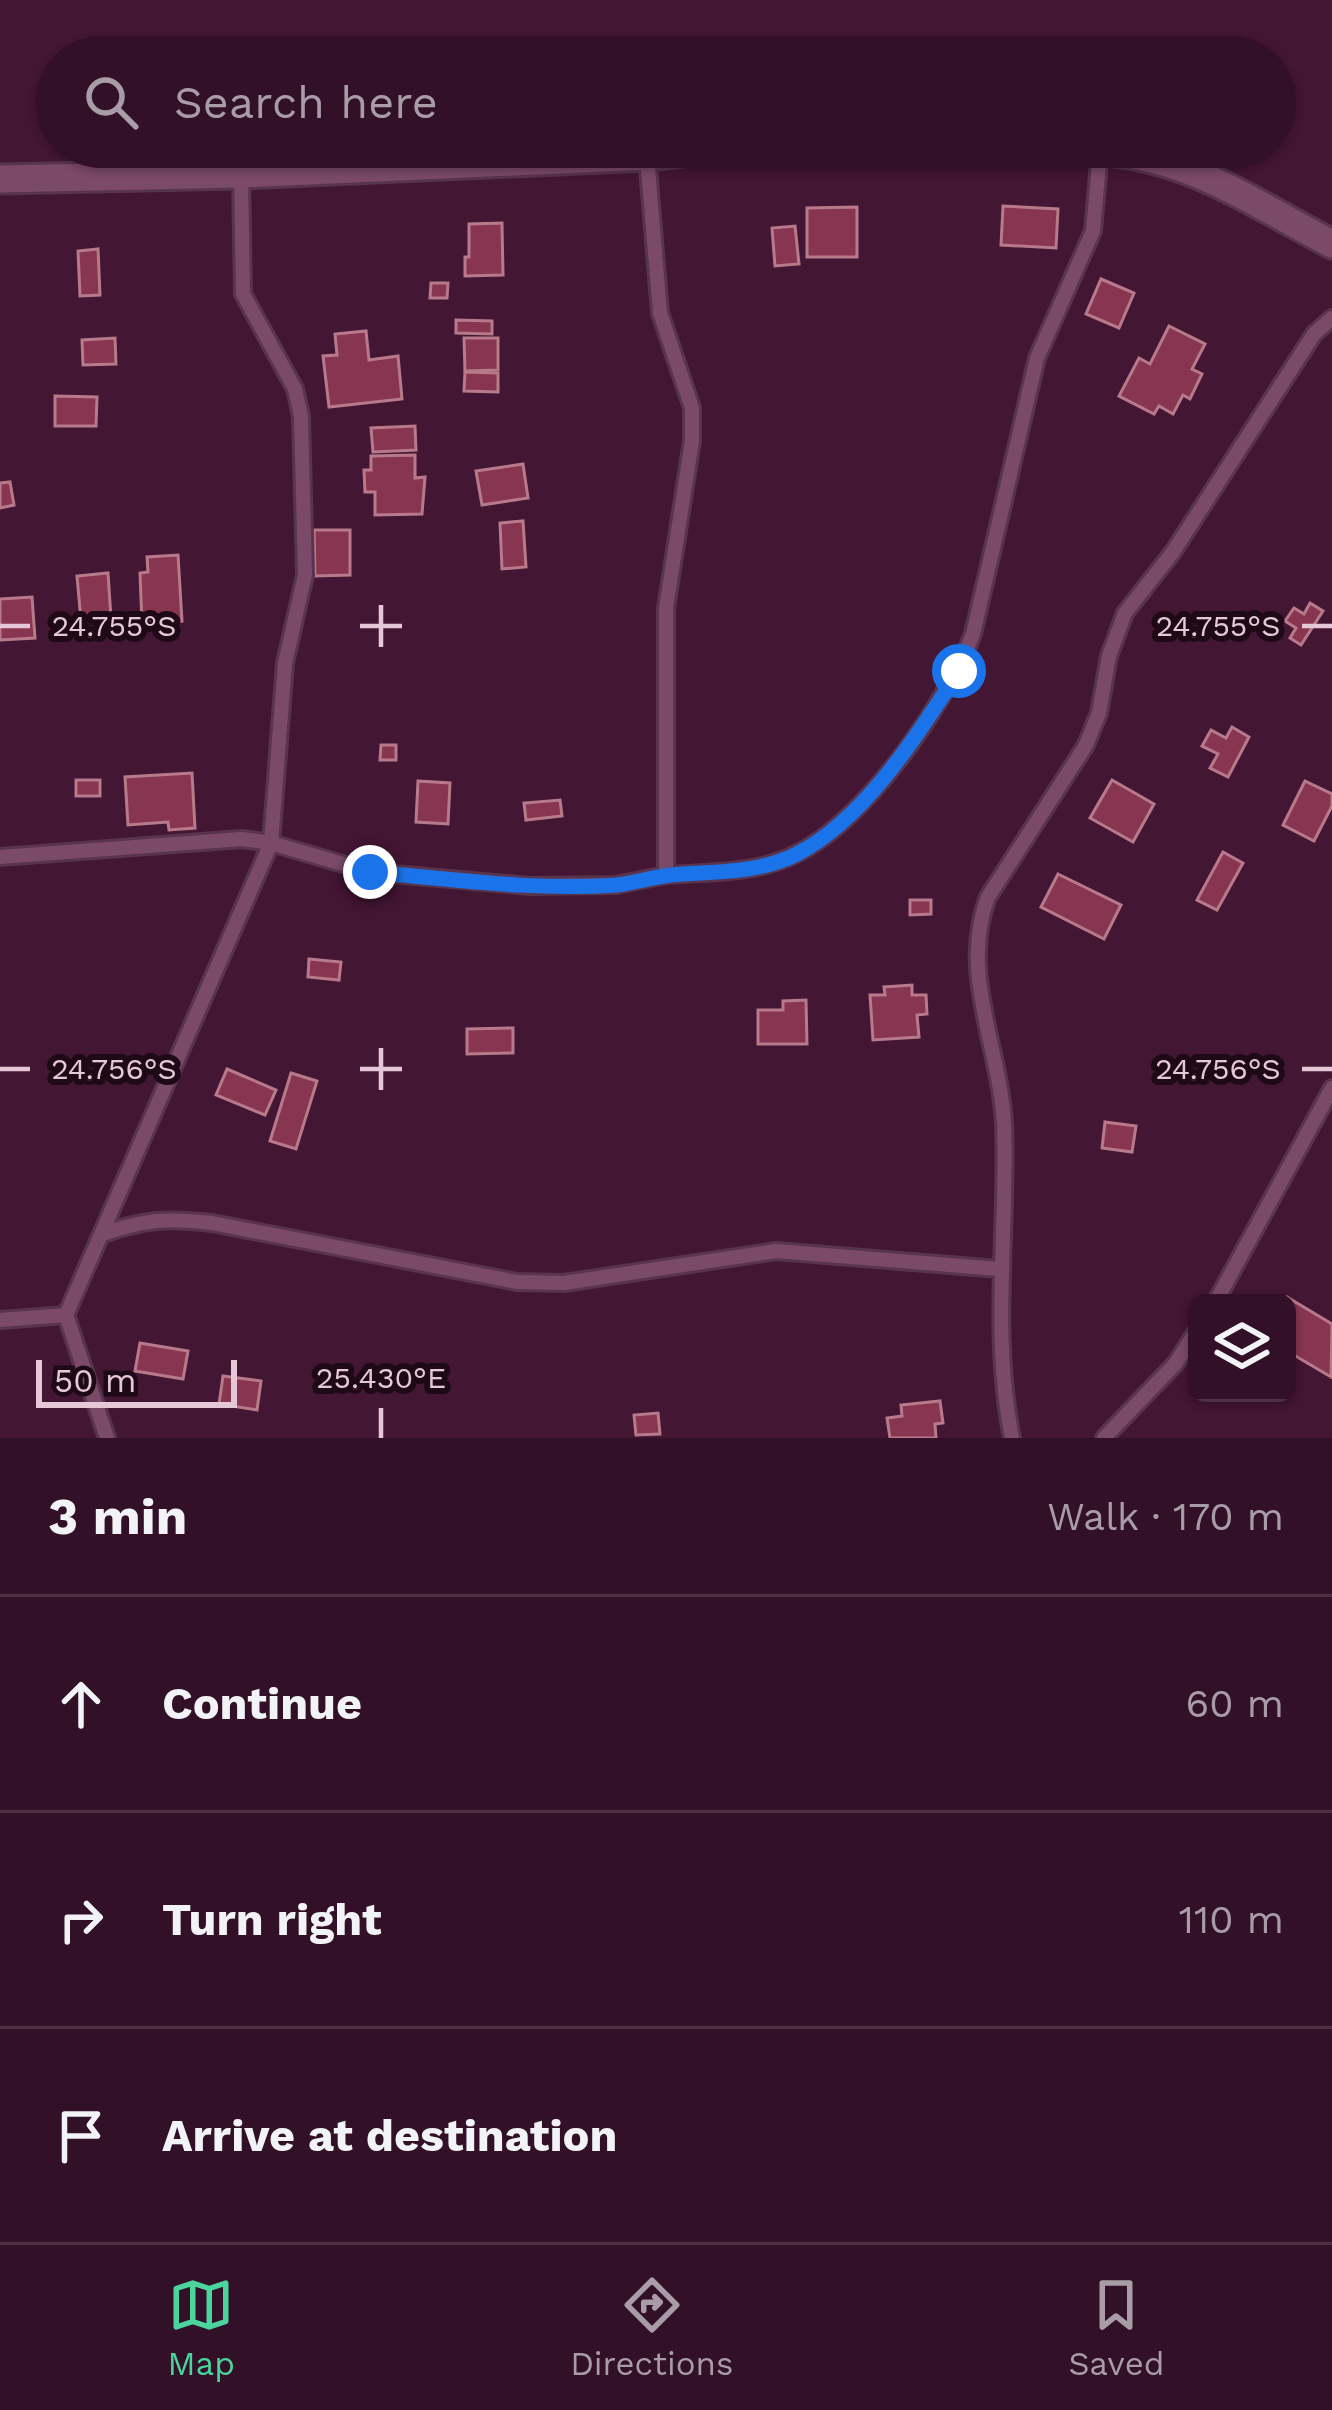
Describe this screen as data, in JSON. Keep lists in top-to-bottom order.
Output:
{
  "scale_bar": "50 m",
  "page": {
    "search": "Search here",
    "scale": "50 m",
    "heading": ["3 min", "Walk · 170 m"],
    "list": [
      ["Continue", "60 m"],
      ["Turn right", "110 m"],
      "Arrive at destination"
    ],
    "nav": ["Map", "Directions", "Saved"]
  },
  "coordinates": ["24.755°S", "24.756°S", "25.430°E"]
}
